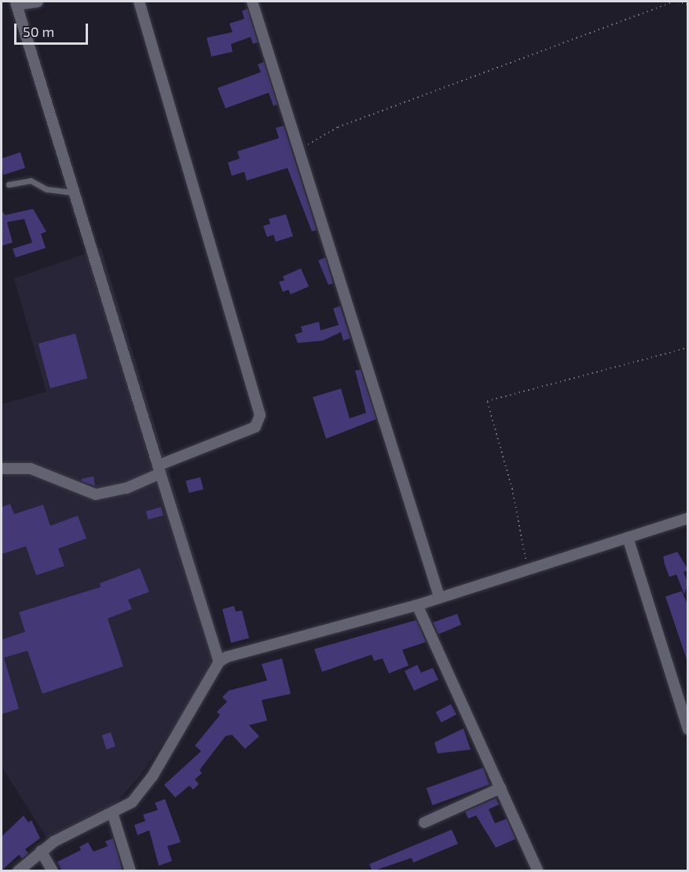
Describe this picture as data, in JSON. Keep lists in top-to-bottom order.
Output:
{
  "scale_bar": "50 m"
}
